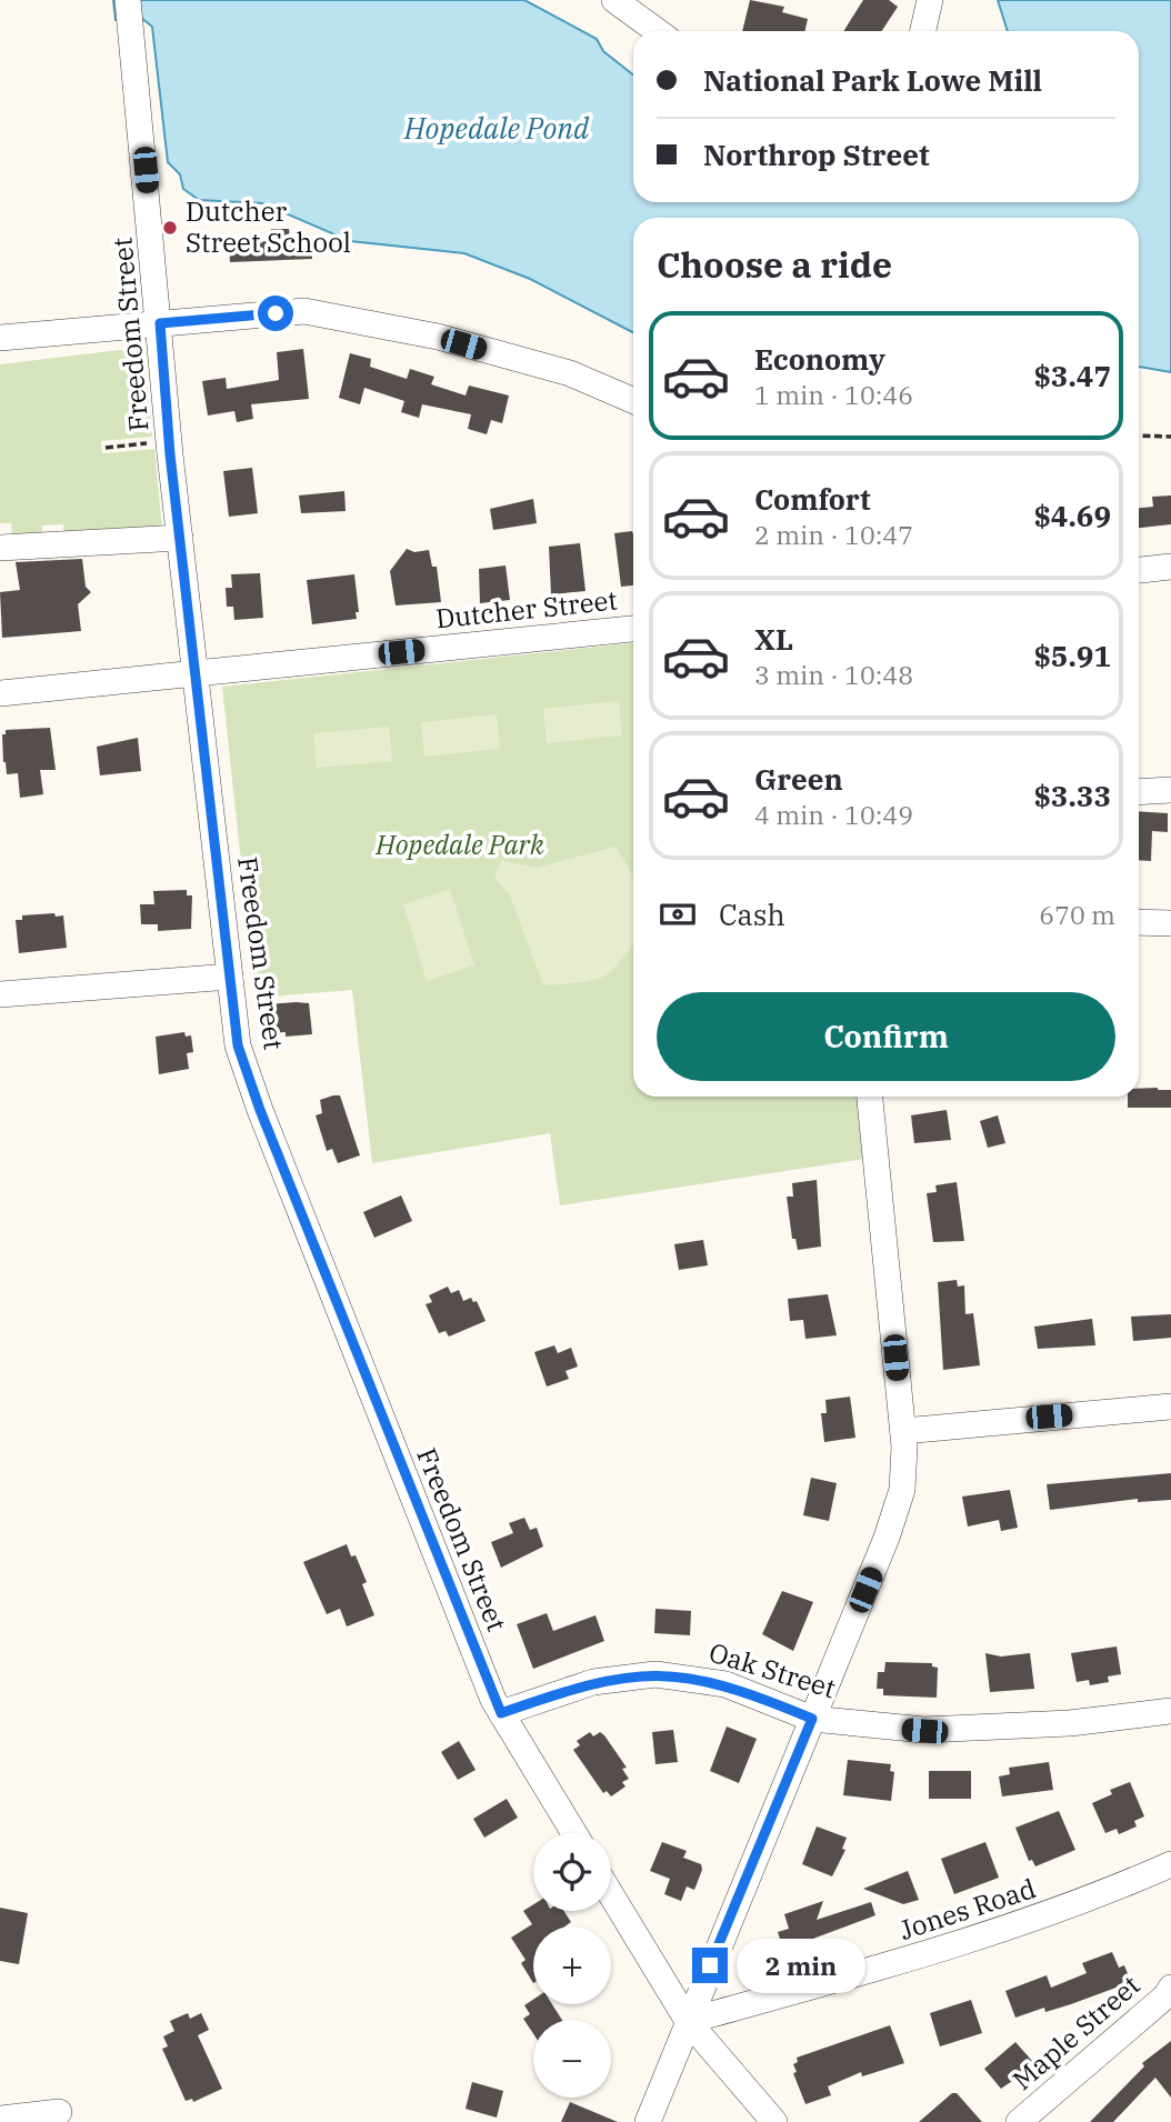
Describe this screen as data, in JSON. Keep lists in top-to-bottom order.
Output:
{
  "streets": {
    "street": [
      "Freedom Street",
      "Dutcher Street",
      "Oak Street",
      "Jones Road",
      "Maple Street"
    ]
  },
  "crossings": [
    ["Freedom Street", "Dutcher Street"],
    ["Freedom Street", "Oak Street"]
  ],
  "water": ["Hopedale Pond"],
  "parks": ["Hopedale Park"],
  "places": ["Dutcher Street School"],
  "page": {
    "banner": ["National Park Lowe Mill", "Northrop Street"],
    "heading": "Choose a ride",
    "list": [
      {
        "name": "Economy",
        "note": "1 min · 10:46",
        "value": "$3.47"
      },
      {
        "name": "Comfort",
        "note": "2 min · 10:47",
        "value": "$4.69"
      },
      {
        "name": "XL",
        "note": "3 min · 10:48",
        "value": "$5.91"
      },
      {
        "name": "Green",
        "note": "4 min · 10:49",
        "value": "$3.33"
      }
    ],
    "pay": ["Cash", "670 m"],
    "buttons": "Confirm",
    "map_buttons": ["+", "−"],
    "bubble": "2 min"
  }
}
